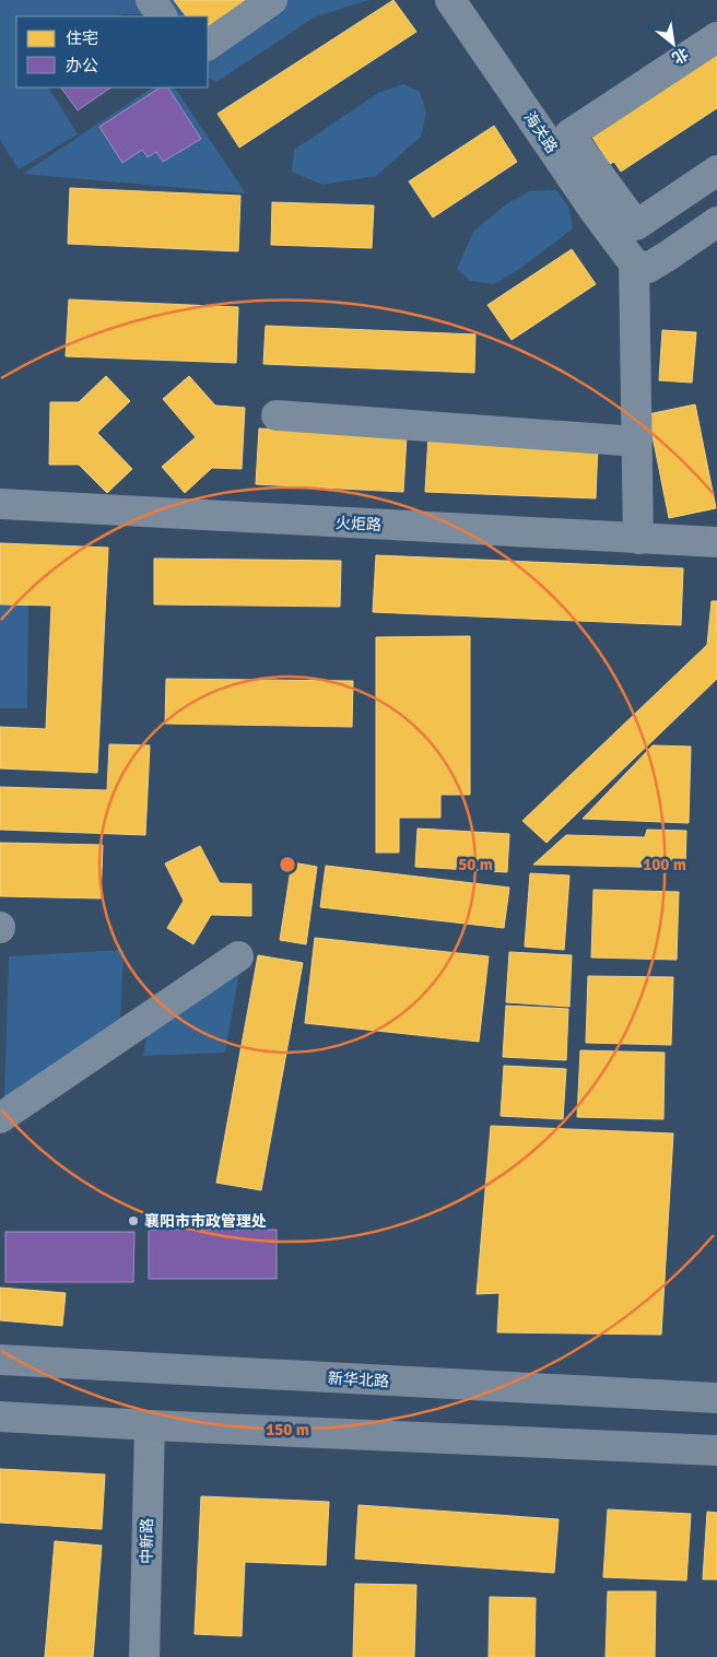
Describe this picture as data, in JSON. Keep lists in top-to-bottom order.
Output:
{
  "streets": {
    "main road": ["新华北路"],
    "street": ["海关路", "火炬路", "中新路"]
  },
  "places": ["襄阳市市政管理处"],
  "legend": ["住宅", "办公"],
  "north": "bottom right",
  "rings": ["50 m", "100 m", "150 m"]
}
